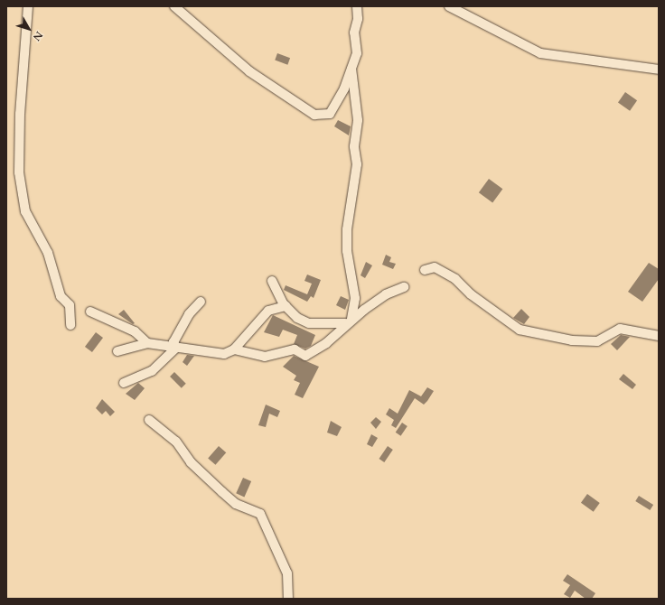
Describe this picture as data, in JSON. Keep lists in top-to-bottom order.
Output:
{
  "north": "bottom right"
}
